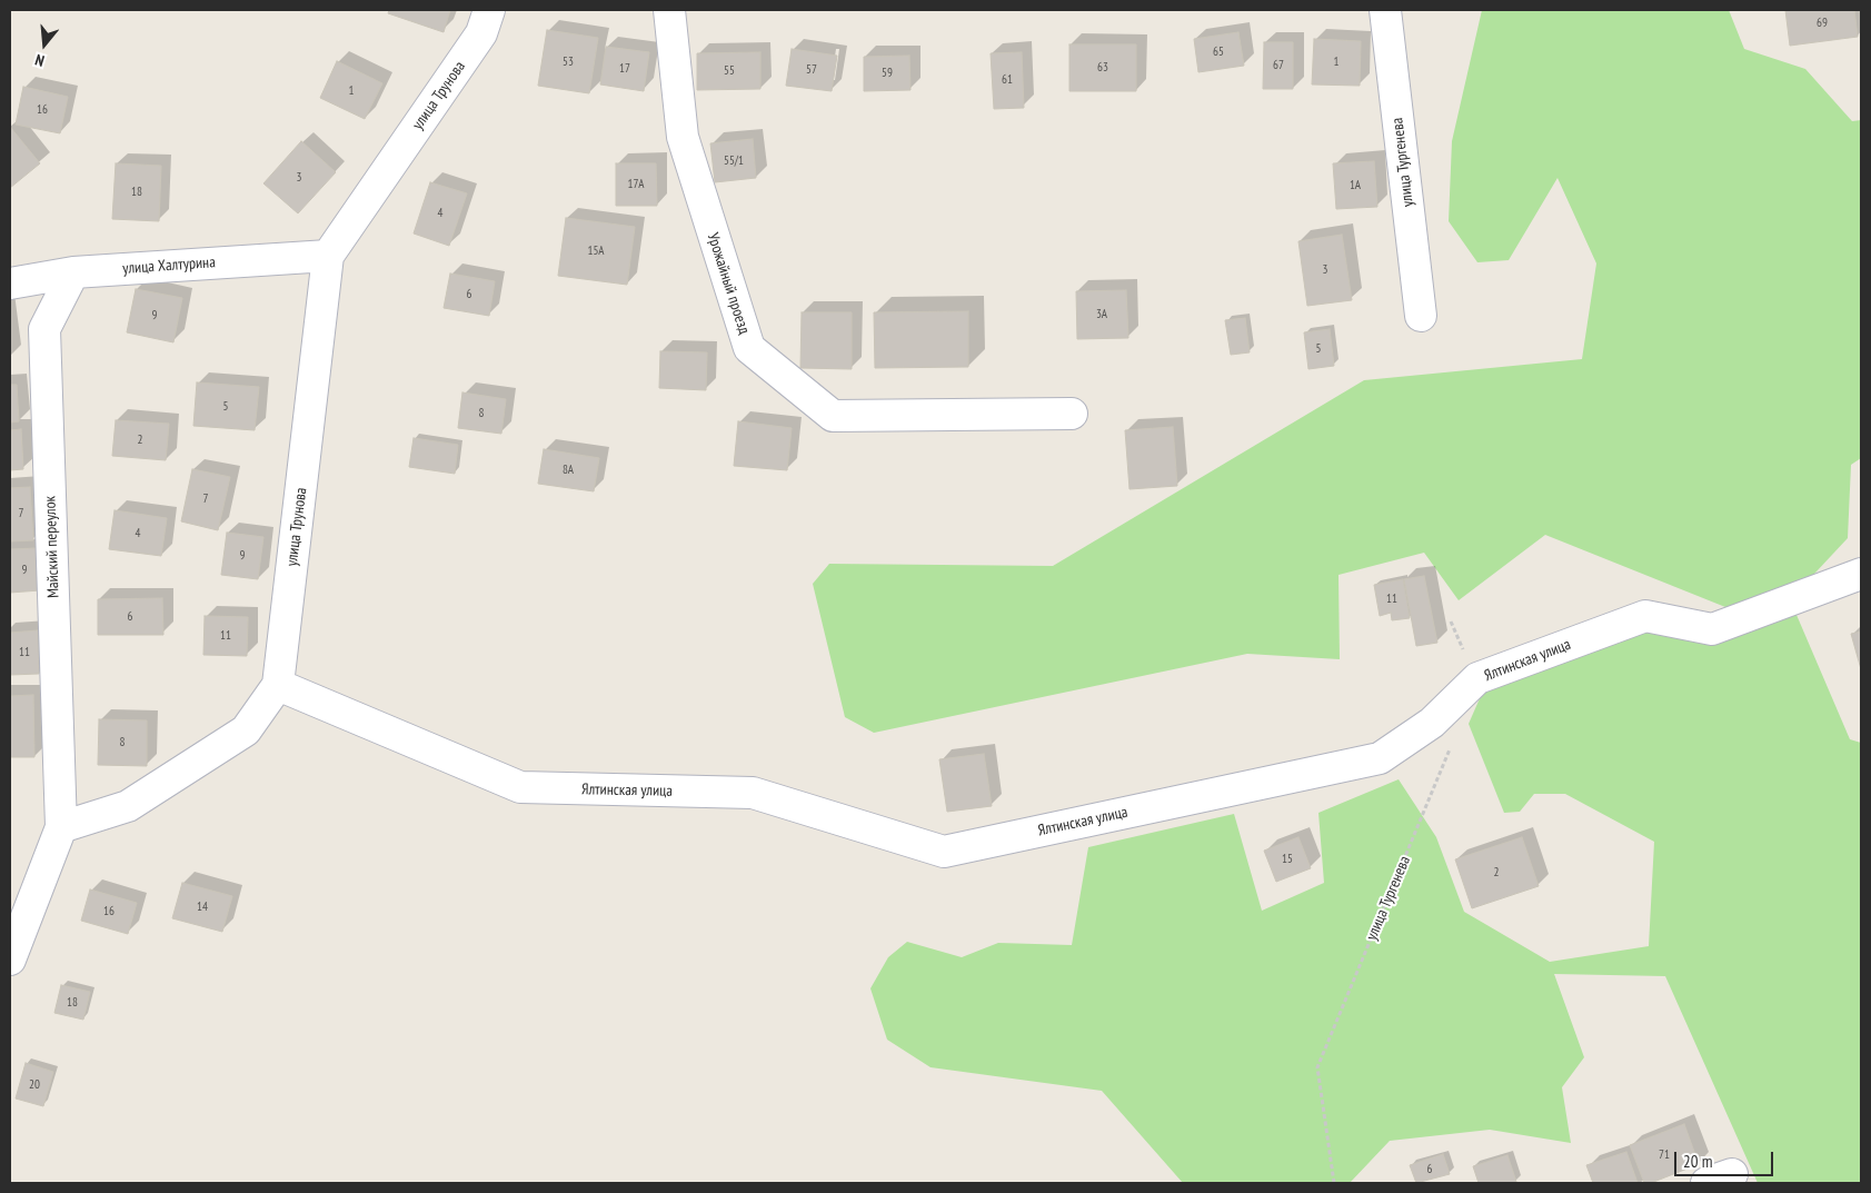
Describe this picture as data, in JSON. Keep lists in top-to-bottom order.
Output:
{
  "streets": {
    "street": [
      "улица Трунова",
      "улица Тургенева",
      "улица Халтурина",
      "Урожайный проезд",
      "Майский переулок",
      "Ялтинская улица"
    ]
  },
  "crossings": [
    ["улица Трунова", "улица Халтурина"],
    ["улица Трунова", "Майский переулок"],
    ["улица Трунова", "Ялтинская улица"],
    ["улица Халтурина", "Майский переулок"]
  ],
  "house_numbers": [
    "69",
    "65",
    "53",
    "1",
    "67",
    "63",
    "17",
    "57",
    "55",
    "59",
    "61",
    "1",
    "16",
    "55/1",
    "3",
    "17А",
    "1А",
    "18",
    "4",
    "15А",
    "3",
    "6",
    "3А",
    "9",
    "5",
    "5",
    "8",
    "2",
    "8А",
    "7",
    "7",
    "4",
    "9",
    "9",
    "11",
    "6",
    "11",
    "11",
    "8",
    "15",
    "2",
    "14",
    "16",
    "18",
    "20",
    "71",
    "6"
  ],
  "scale_bar": "20 m",
  "north": "bottom"
}
